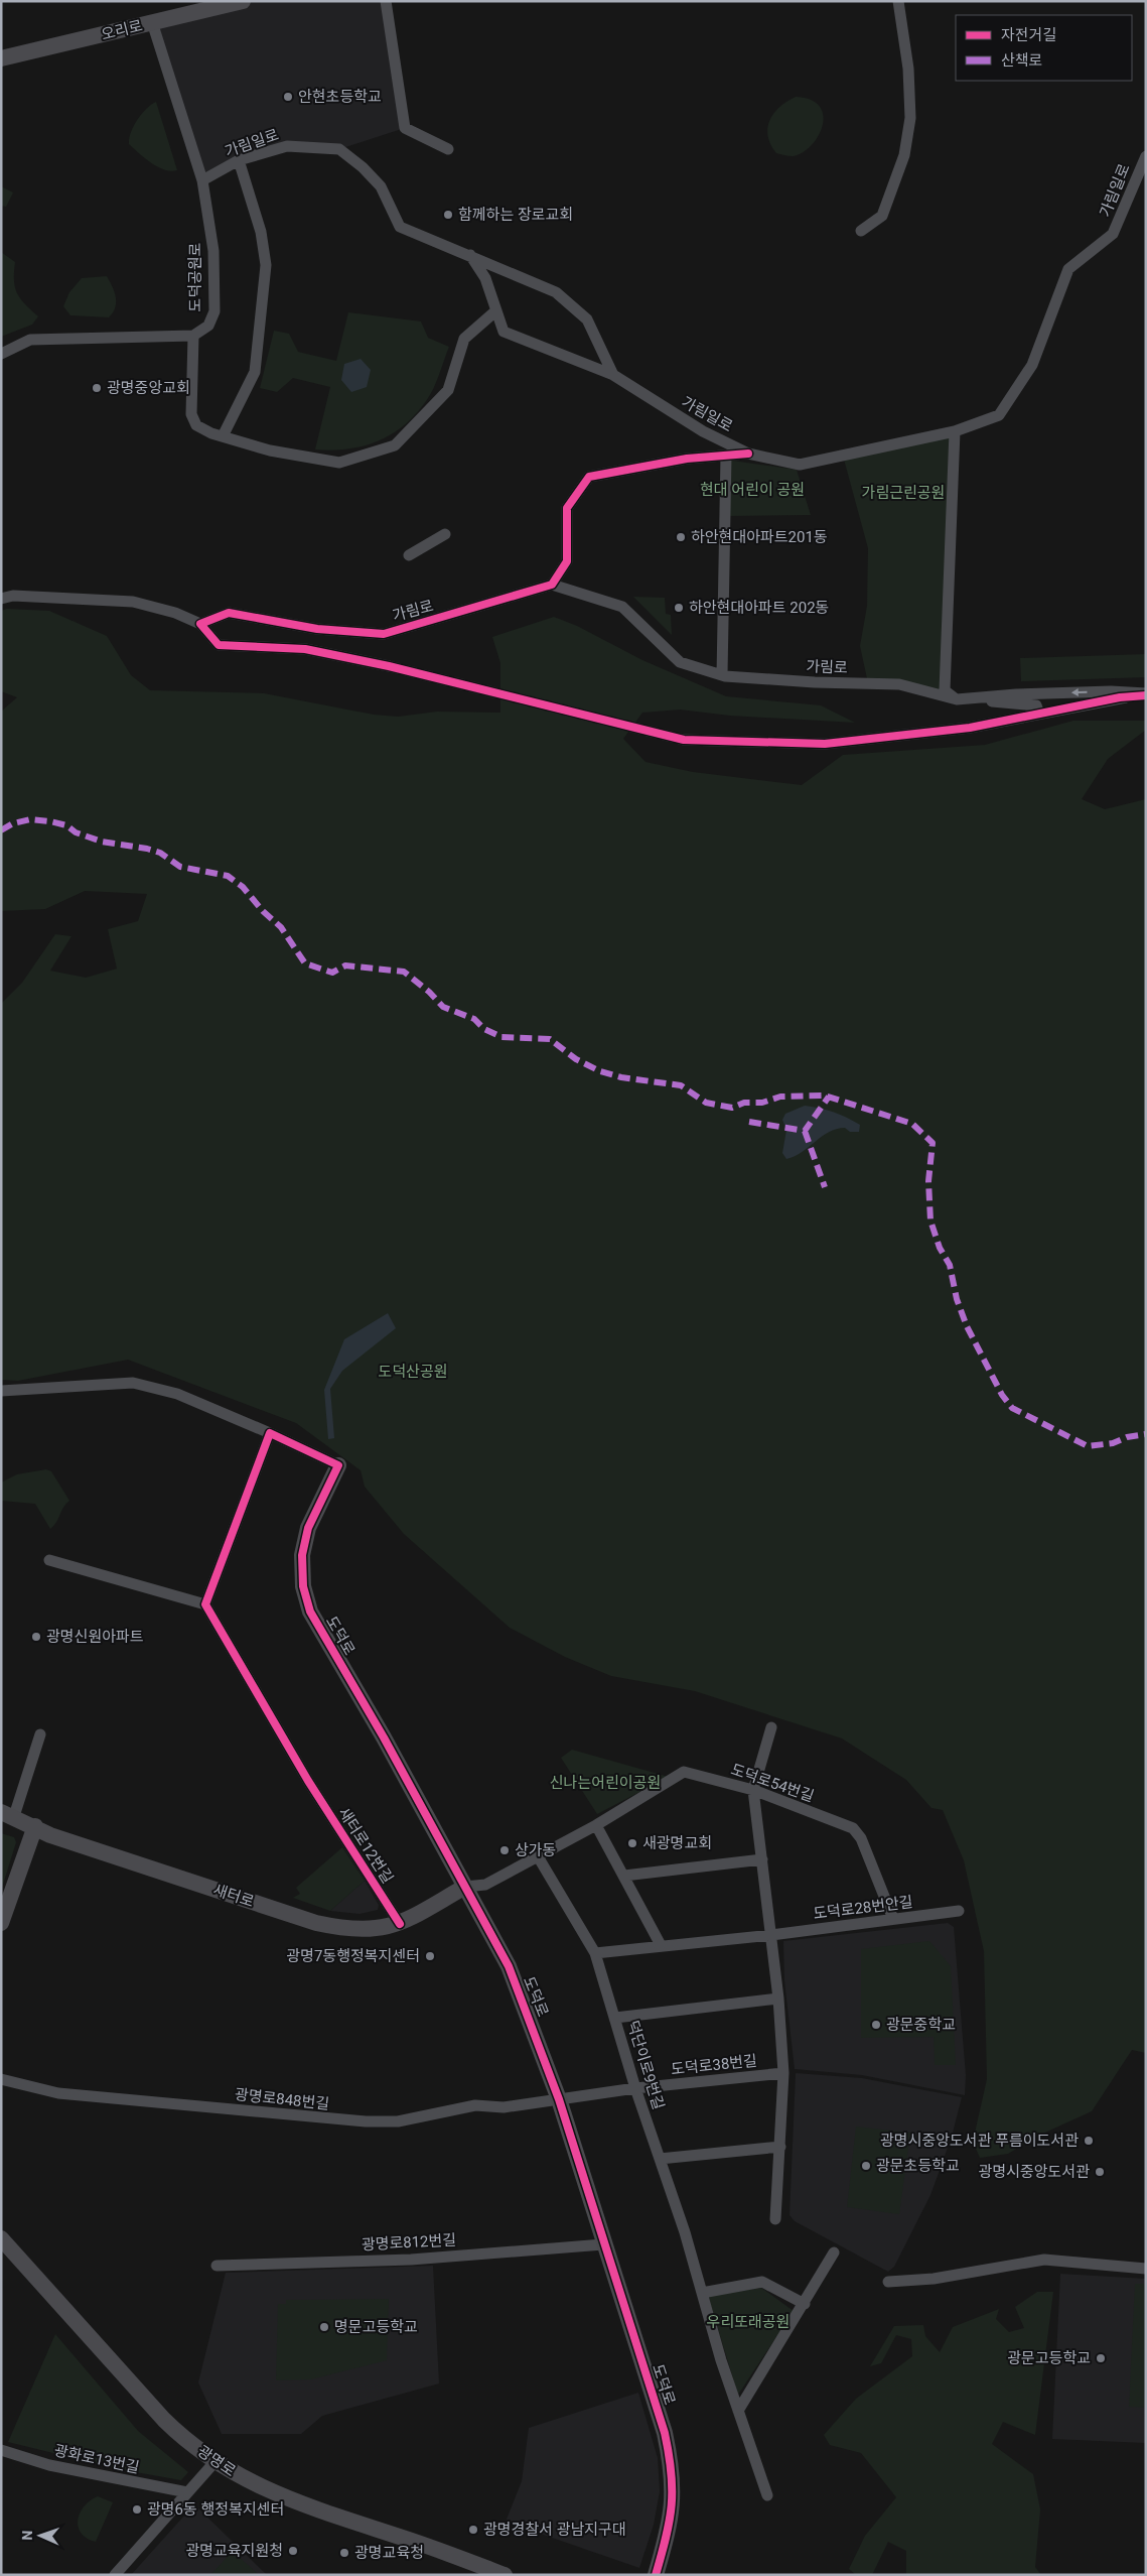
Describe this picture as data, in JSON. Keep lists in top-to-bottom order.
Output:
{
  "streets": {
    "street": [
      "오리로",
      "가림일로",
      "도덕공원로",
      "가림로",
      "도덕로",
      "도덕로54번길",
      "새터로12번길",
      "새터로",
      "도덕로28번안길",
      "덕단이로9번길",
      "도덕로38번길",
      "광명로848번길",
      "광명로812번길",
      "광화로13번길",
      "광명로"
    ]
  },
  "crossings": [
    ["오리로", "도덕공원로"],
    ["가림일로", "도덕공원로"],
    ["도덕로", "도덕로54번길"],
    ["도덕로", "새터로"],
    ["도덕로", "도덕로38번길"],
    ["도덕로", "광명로848번길"],
    ["도덕로", "광명로812번길"],
    ["도덕로54번길", "새터로"],
    ["도덕로54번길", "도덕로28번안길"],
    ["도덕로54번길", "덕단이로9번길"],
    ["새터로12번길", "새터로"],
    ["도덕로28번안길", "덕단이로9번길"],
    ["덕단이로9번길", "도덕로38번길"],
    ["도덕로38번길", "광명로848번길"]
  ],
  "parks": [
    "현대 어린이 공원",
    "가림근린공원",
    "도덕산공원",
    "신나는어린이공원",
    "우리또래공원"
  ],
  "places": [
    "안현초등학교",
    "함께하는 장로교회",
    "광명중앙교회",
    "하안현대아파트201동",
    "하안현대아파트 202동",
    "광명신원아파트",
    "새광명교회",
    "상가동",
    "광명7동행정복지센터",
    "광문중학교",
    "광명시중앙도서관 푸름이도서관",
    "광문초등학교",
    "광명시중앙도서관",
    "명문고등학교",
    "광문고등학교",
    "광명6동 행정복지센터",
    "광명경찰서 광남지구대",
    "광명교육지원청",
    "광명교육청"
  ],
  "legend": ["자전거길", "산책로"],
  "north": "left"
}
